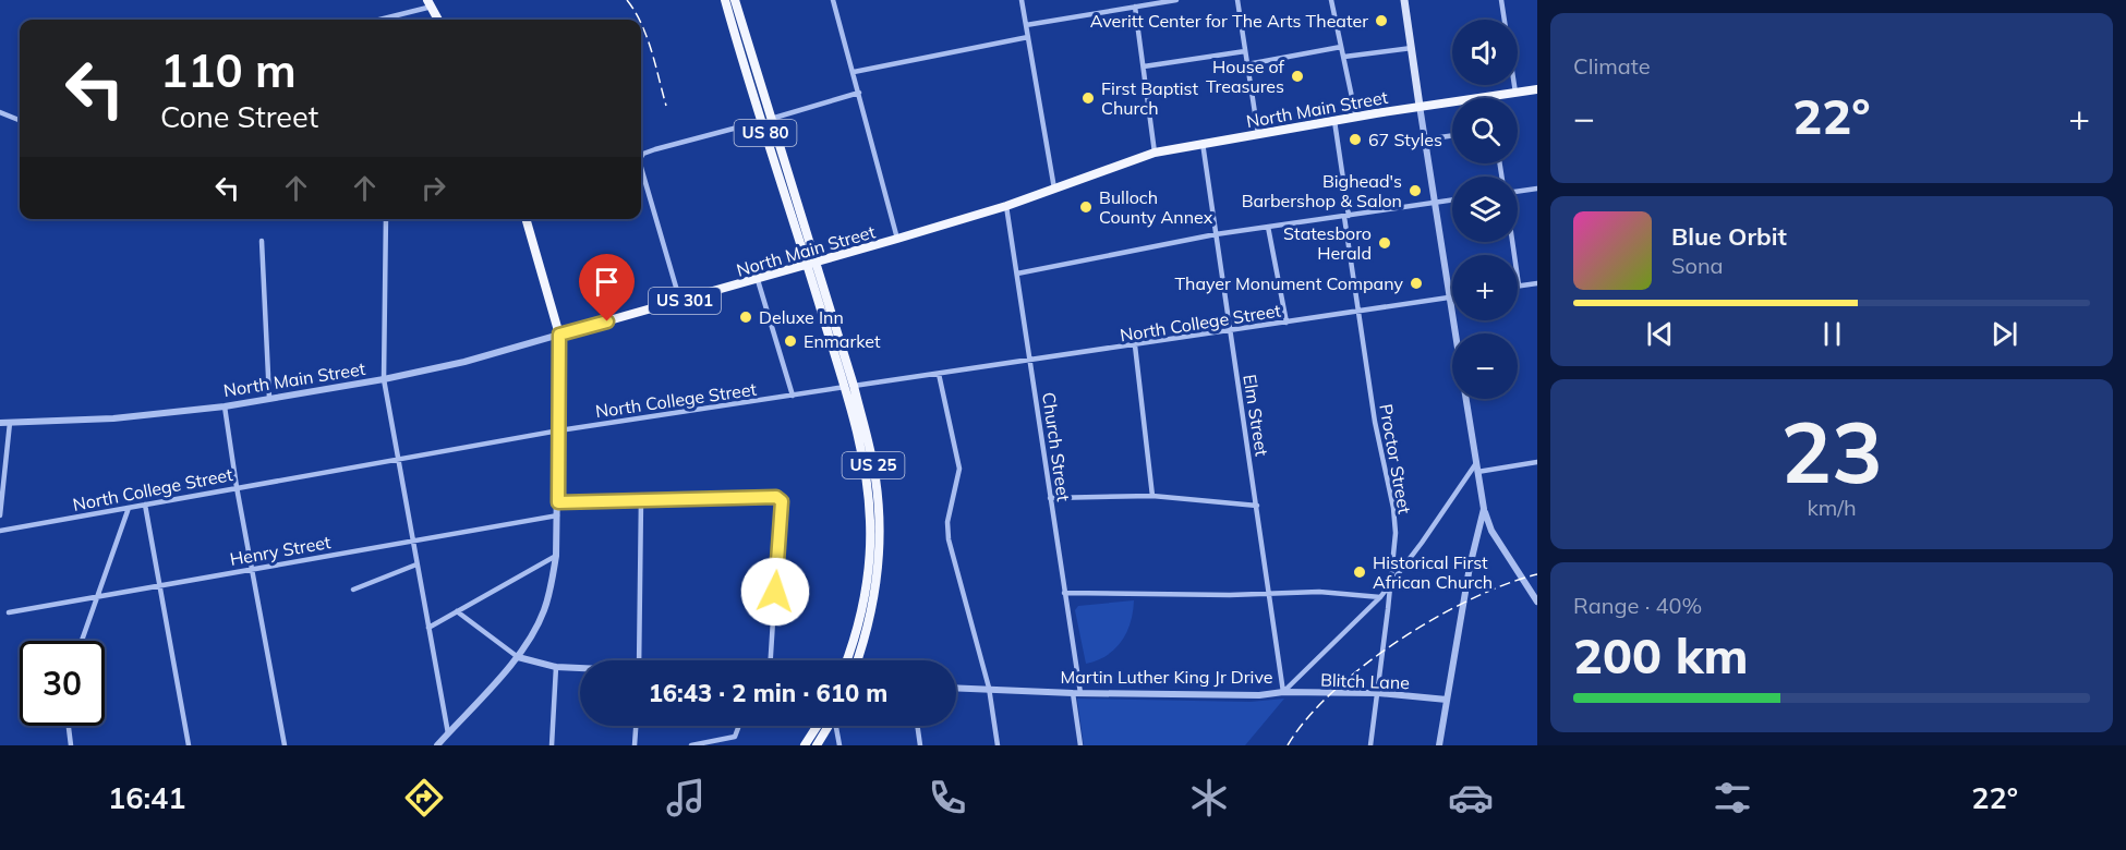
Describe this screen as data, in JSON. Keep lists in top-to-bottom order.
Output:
{
  "streets": {
    "main road": [
      "North Main Street",
      "US 80",
      "US 301",
      "US 25"
    ],
    "street": [
      "North College Street",
      "Elm Street",
      "Church Street",
      "Proctor Street",
      "Henry Street",
      "Martin Luther King Jr Drive",
      "Blitch Lane"
    ]
  },
  "crossings": [
    ["North Main Street", "US 80"],
    ["North Main Street", "Elm Street"],
    ["North Main Street", "Church Street"],
    ["North Main Street", "Proctor Street"],
    ["North Main Street", "US 25"],
    ["US 80", "US 25"],
    ["North College Street", "Elm Street"],
    ["North College Street", "Church Street"],
    ["North College Street", "Proctor Street"],
    ["North College Street", "US 25"],
    ["Elm Street", "Martin Luther King Jr Drive"],
    ["Elm Street", "Blitch Lane"],
    ["Church Street", "Martin Luther King Jr Drive"],
    ["Proctor Street", "Martin Luther King Jr Drive"],
    ["Proctor Street", "Blitch Lane"],
    ["Martin Luther King Jr Drive", "Blitch Lane"]
  ],
  "places": [
    "Averitt Center for The Arts Theater",
    "House of Treasures",
    "First Baptist Church",
    "67 Styles",
    "Bighead's Barbershop & Salon",
    "Bulloch County Annex",
    "Statesboro Herald",
    "Thayer Monument Company",
    "Deluxe Inn",
    "Enmarket",
    "Historical First African Church"
  ],
  "page": {
    "tile": [
      "Climate",
      ["23", "km/h"],
      ["Range · 40%", "200 km"]
    ],
    "map_buttons": ["+", "−"],
    "turn": ["110 m", "Cone Street"],
    "heat": ["−", "22°", "+"],
    "song": ["Blue Orbit", "Sona"],
    "limit": "30",
    "trip": "16:43 · 2 min · 610 m",
    "tabs": ["16:41", "22°"]
  }
}
